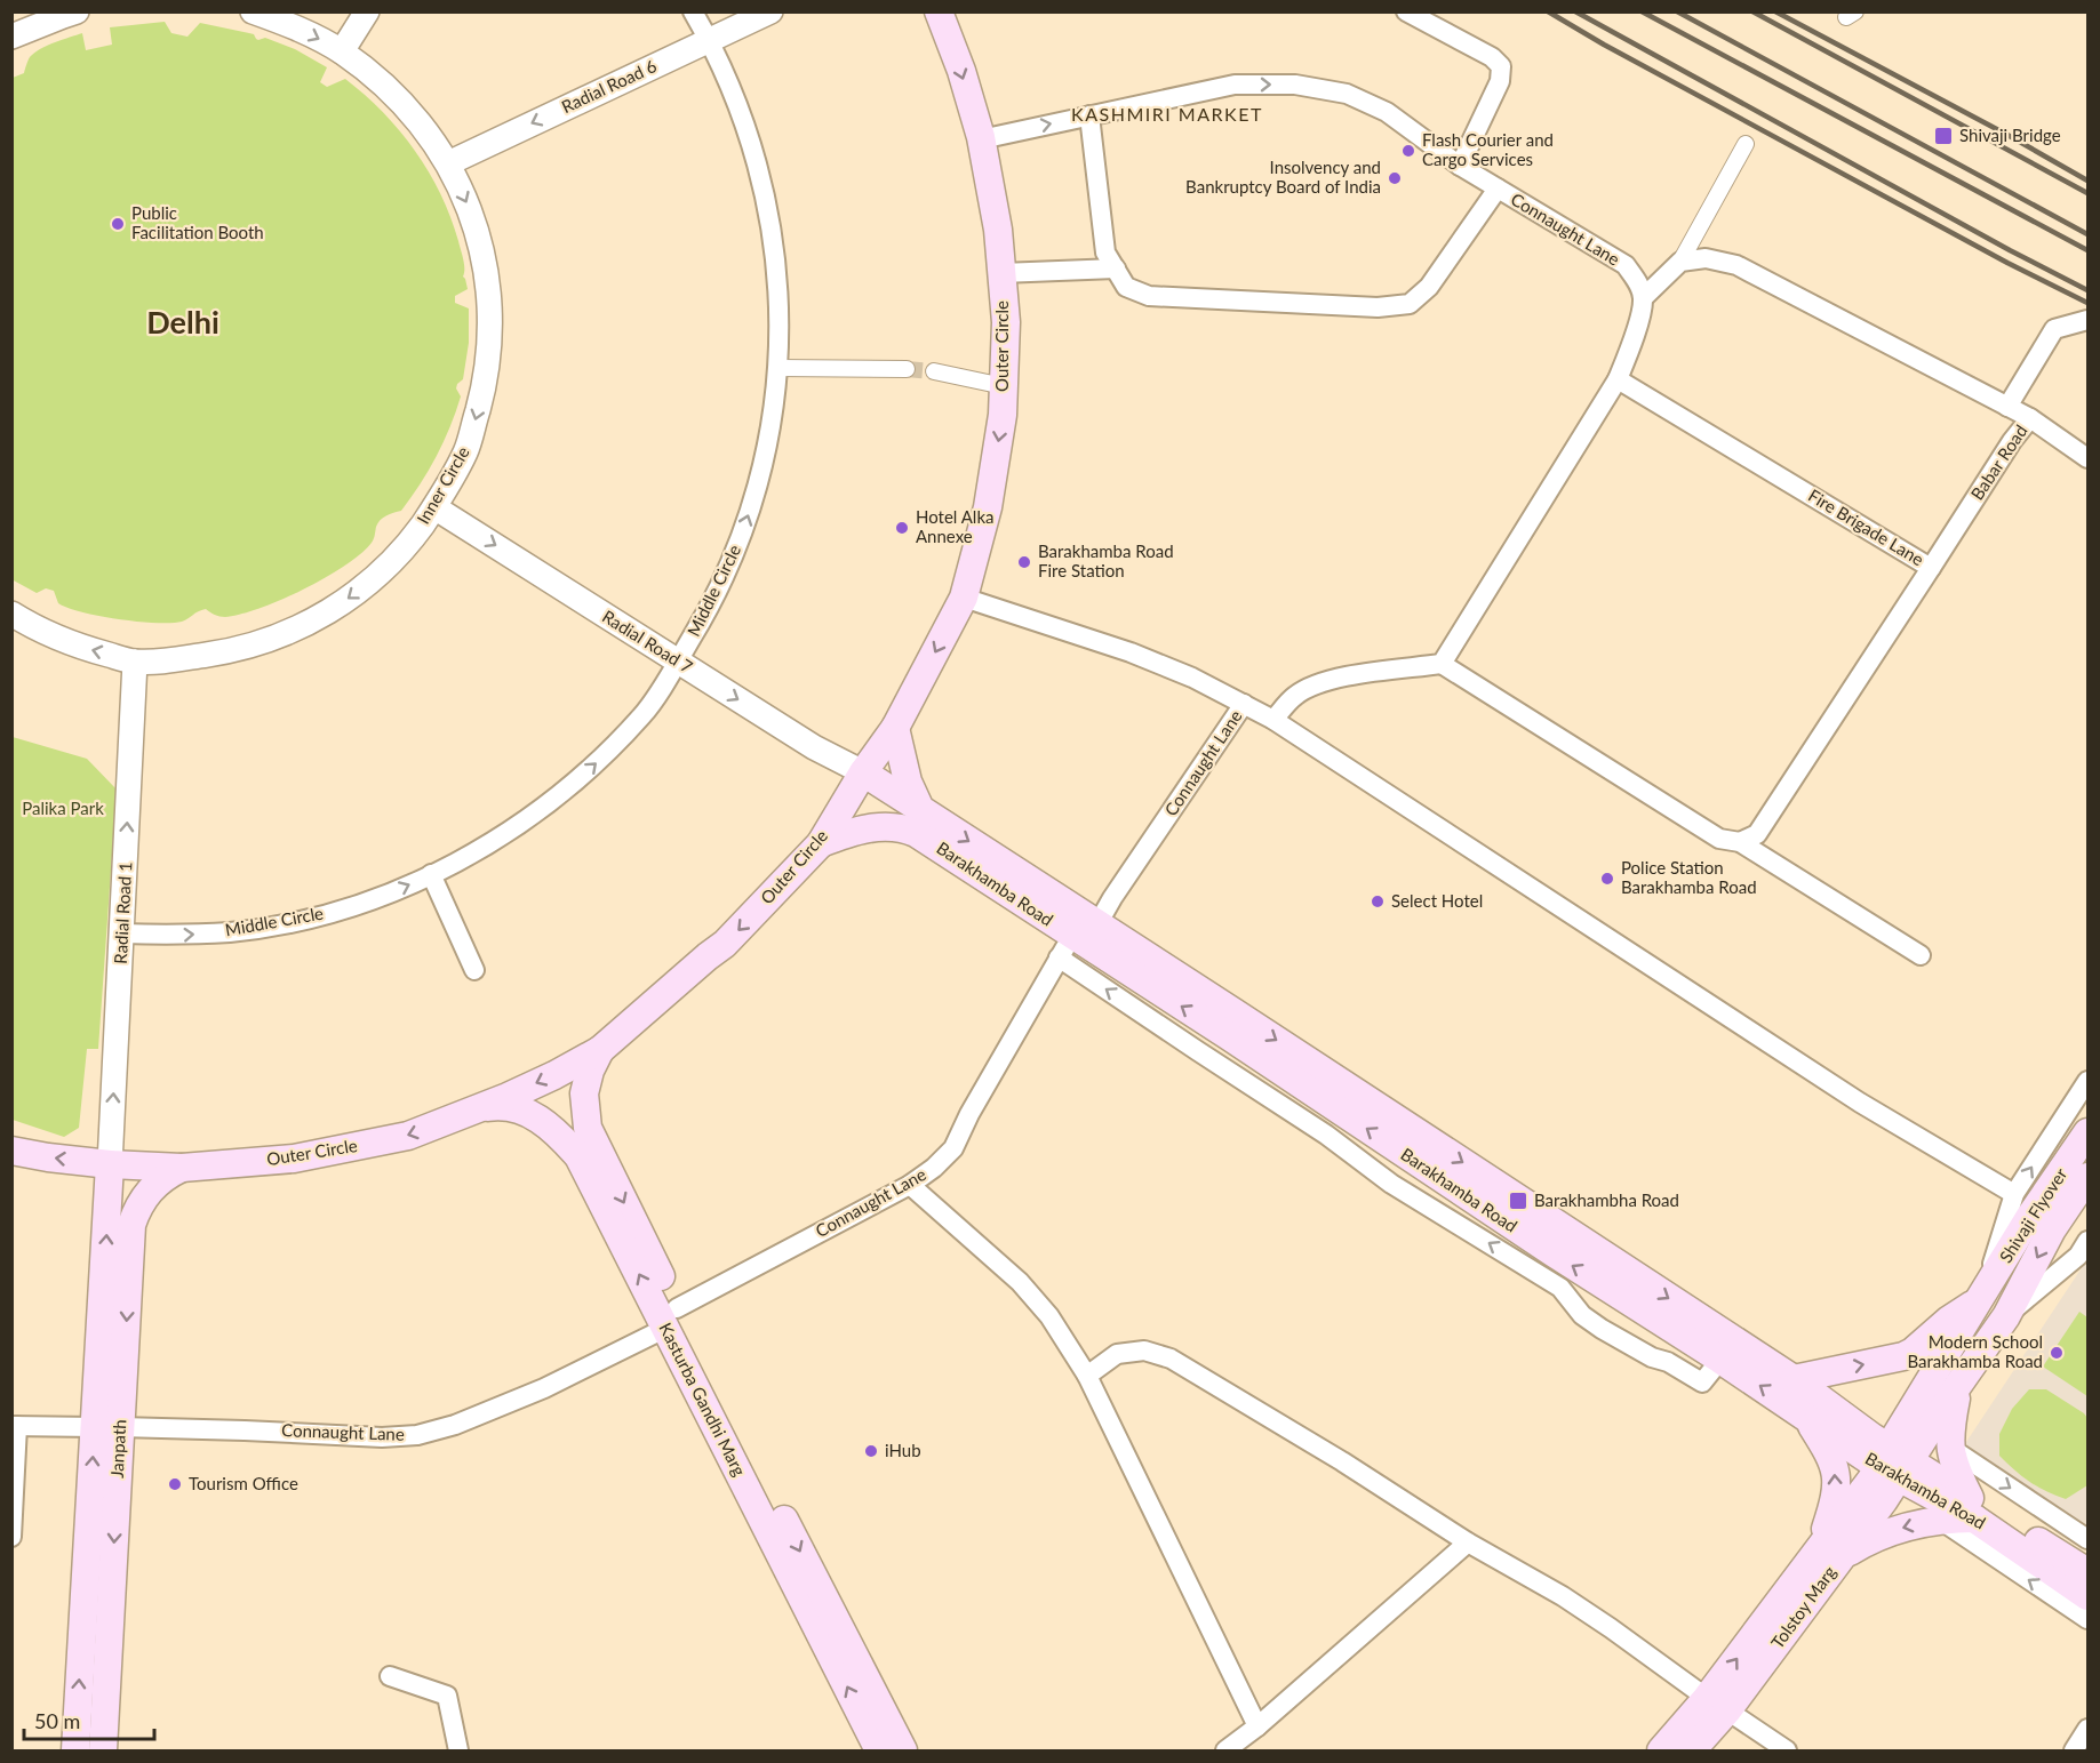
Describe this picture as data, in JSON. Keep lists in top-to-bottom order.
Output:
{
  "streets": {
    "main road": [
      "Outer Circle",
      "Barakhamba Road",
      "Shivaji Flyover",
      "Kasturba Gandhi Marg",
      "Janpath",
      "Tolstoy Marg"
    ],
    "street": [
      "Radial Road 6",
      "Connaught Lane",
      "Babar Road",
      "Inner Circle",
      "Fire Brigade Lane",
      "Middle Circle",
      "Radial Road 7",
      "Radial Road 1"
    ]
  },
  "crossings": [
    ["Radial Road 6", "Inner Circle"],
    ["Radial Road 6", "Middle Circle"],
    ["Connaught Lane", "Outer Circle"],
    ["Connaught Lane", "Barakhamba Road"],
    ["Connaught Lane", "Kasturba Gandhi Marg"],
    ["Connaught Lane", "Janpath"],
    ["Outer Circle", "Radial Road 7"],
    ["Outer Circle", "Barakhamba Road"],
    ["Outer Circle", "Radial Road 1"],
    ["Outer Circle", "Kasturba Gandhi Marg"],
    ["Outer Circle", "Janpath"],
    ["Babar Road", "Fire Brigade Lane"],
    ["Inner Circle", "Radial Road 7"],
    ["Inner Circle", "Radial Road 1"],
    ["Middle Circle", "Radial Road 7"],
    ["Middle Circle", "Radial Road 1"],
    ["Radial Road 7", "Barakhamba Road"],
    ["Barakhamba Road", "Shivaji Flyover"],
    ["Barakhamba Road", "Tolstoy Marg"],
    ["Radial Road 1", "Janpath"],
    ["Shivaji Flyover", "Tolstoy Marg"]
  ],
  "one_way": [
    "Radial Road 6",
    "Outer Circle",
    "Middle Circle",
    "Radial Road 7",
    "Radial Road 1"
  ],
  "districts": ["KASHMIRI MARKET", "Delhi"],
  "parks": ["Palika Park"],
  "places": {
    "transit": ["Shivaji Bridge", "Barakhambha Road"],
    "other": [
      "Flash Courier and Cargo Services",
      "Insolvency and Bankruptcy Board of India",
      "Public Facilitation Booth",
      "Hotel Alka Annexe",
      "Barakhamba Road Fire Station",
      "Police Station Barakhamba Road",
      "Select Hotel",
      "Modern School Barakhamba Road",
      "iHub",
      "Tourism Office"
    ]
  },
  "scale_bar": "50 m"
}
